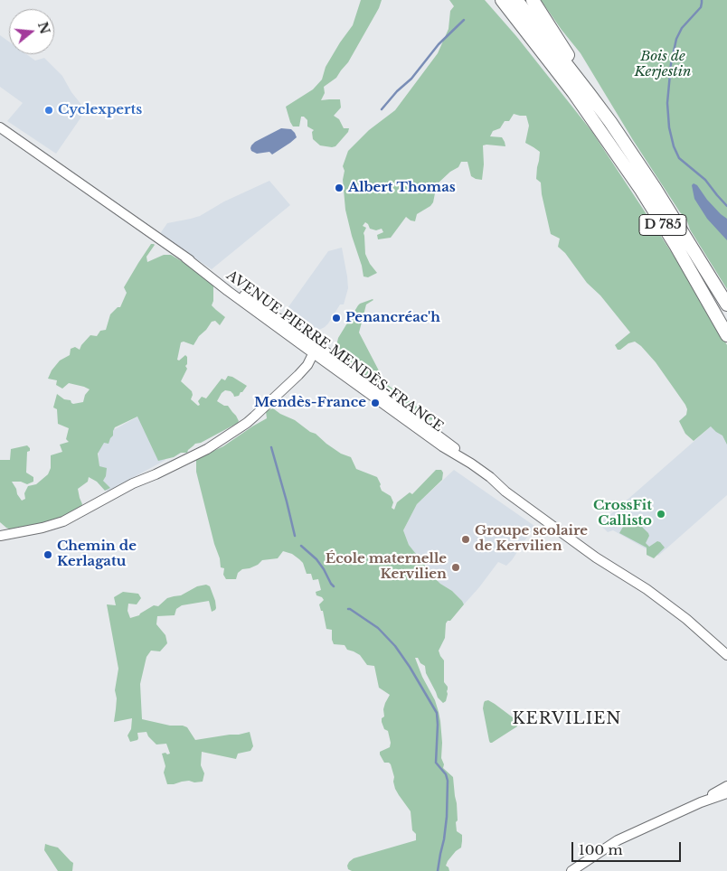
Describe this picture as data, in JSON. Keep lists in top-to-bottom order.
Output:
{
  "streets": {
    "highway": ["D 785"],
    "street": ["AVENUE PIERRE MENDÈS-FRANCE"]
  },
  "districts": ["KERVILIEN"],
  "parks": ["Bois de Kerjestin"],
  "places": [
    "Cyclexperts",
    "Albert Thomas",
    "Penancréac'h",
    "Mendès-France",
    "CrossFit Callisto",
    "Groupe scolaire de Kervilien",
    "Chemin de Kerlagatu",
    "École maternelle Kervilien"
  ],
  "scale_bar": "100 m",
  "north": "right"
}
